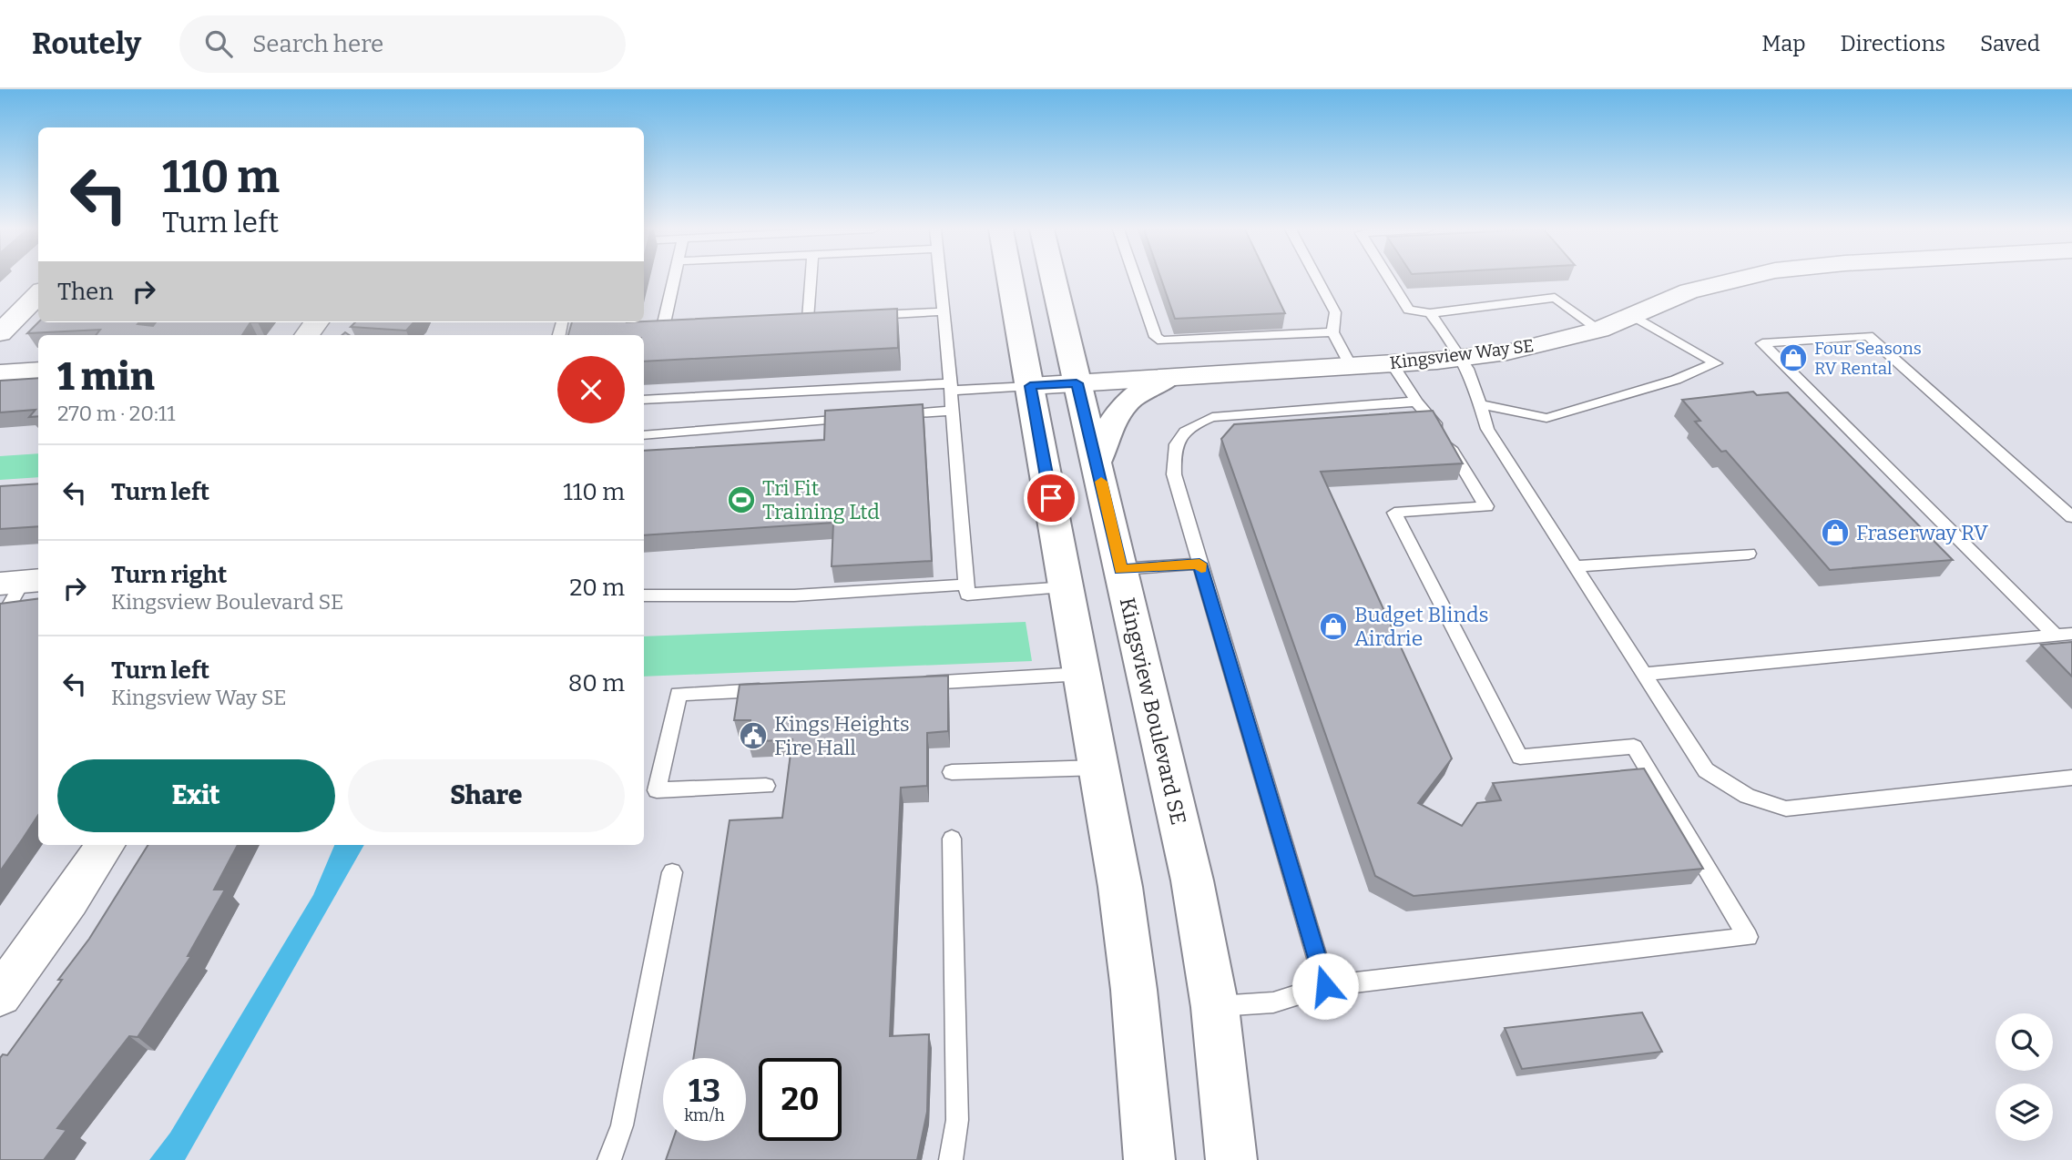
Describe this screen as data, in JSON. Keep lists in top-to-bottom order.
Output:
{
  "streets": {
    "main road": ["Kingsview Boulevard SE"],
    "street": ["Kingsview Way SE"]
  },
  "crossings": [
    ["Kingsview Way SE", "Kingsview Boulevard SE"]
  ],
  "places": {
    "shop": ["Four Seasons RV Rental", "Fraserway RV", "Budget Blinds Airdrie"],
    "sports": ["Tri Fit Training Ltd"],
    "public building": ["Kings Heights Fire Hall"]
  },
  "page": {
    "header": "Routely",
    "search": "Search here",
    "nav": ["Map", "Directions", "Saved"],
    "turn": ["110 m", "Turn left"],
    "then": "Then",
    "heading": ["1 min", "270 m · 20:11"],
    "list": [
      {
        "name": "Turn left",
        "value": "110 m"
      },
      {
        "name": "Turn right",
        "note": "Kingsview Boulevard SE",
        "value": "20 m"
      },
      {
        "name": "Turn left",
        "note": "Kingsview Way SE",
        "value": "80 m"
      }
    ],
    "buttons": ["Exit", "Share"],
    "speed": "13 km/h",
    "limit": "20"
  }
}
